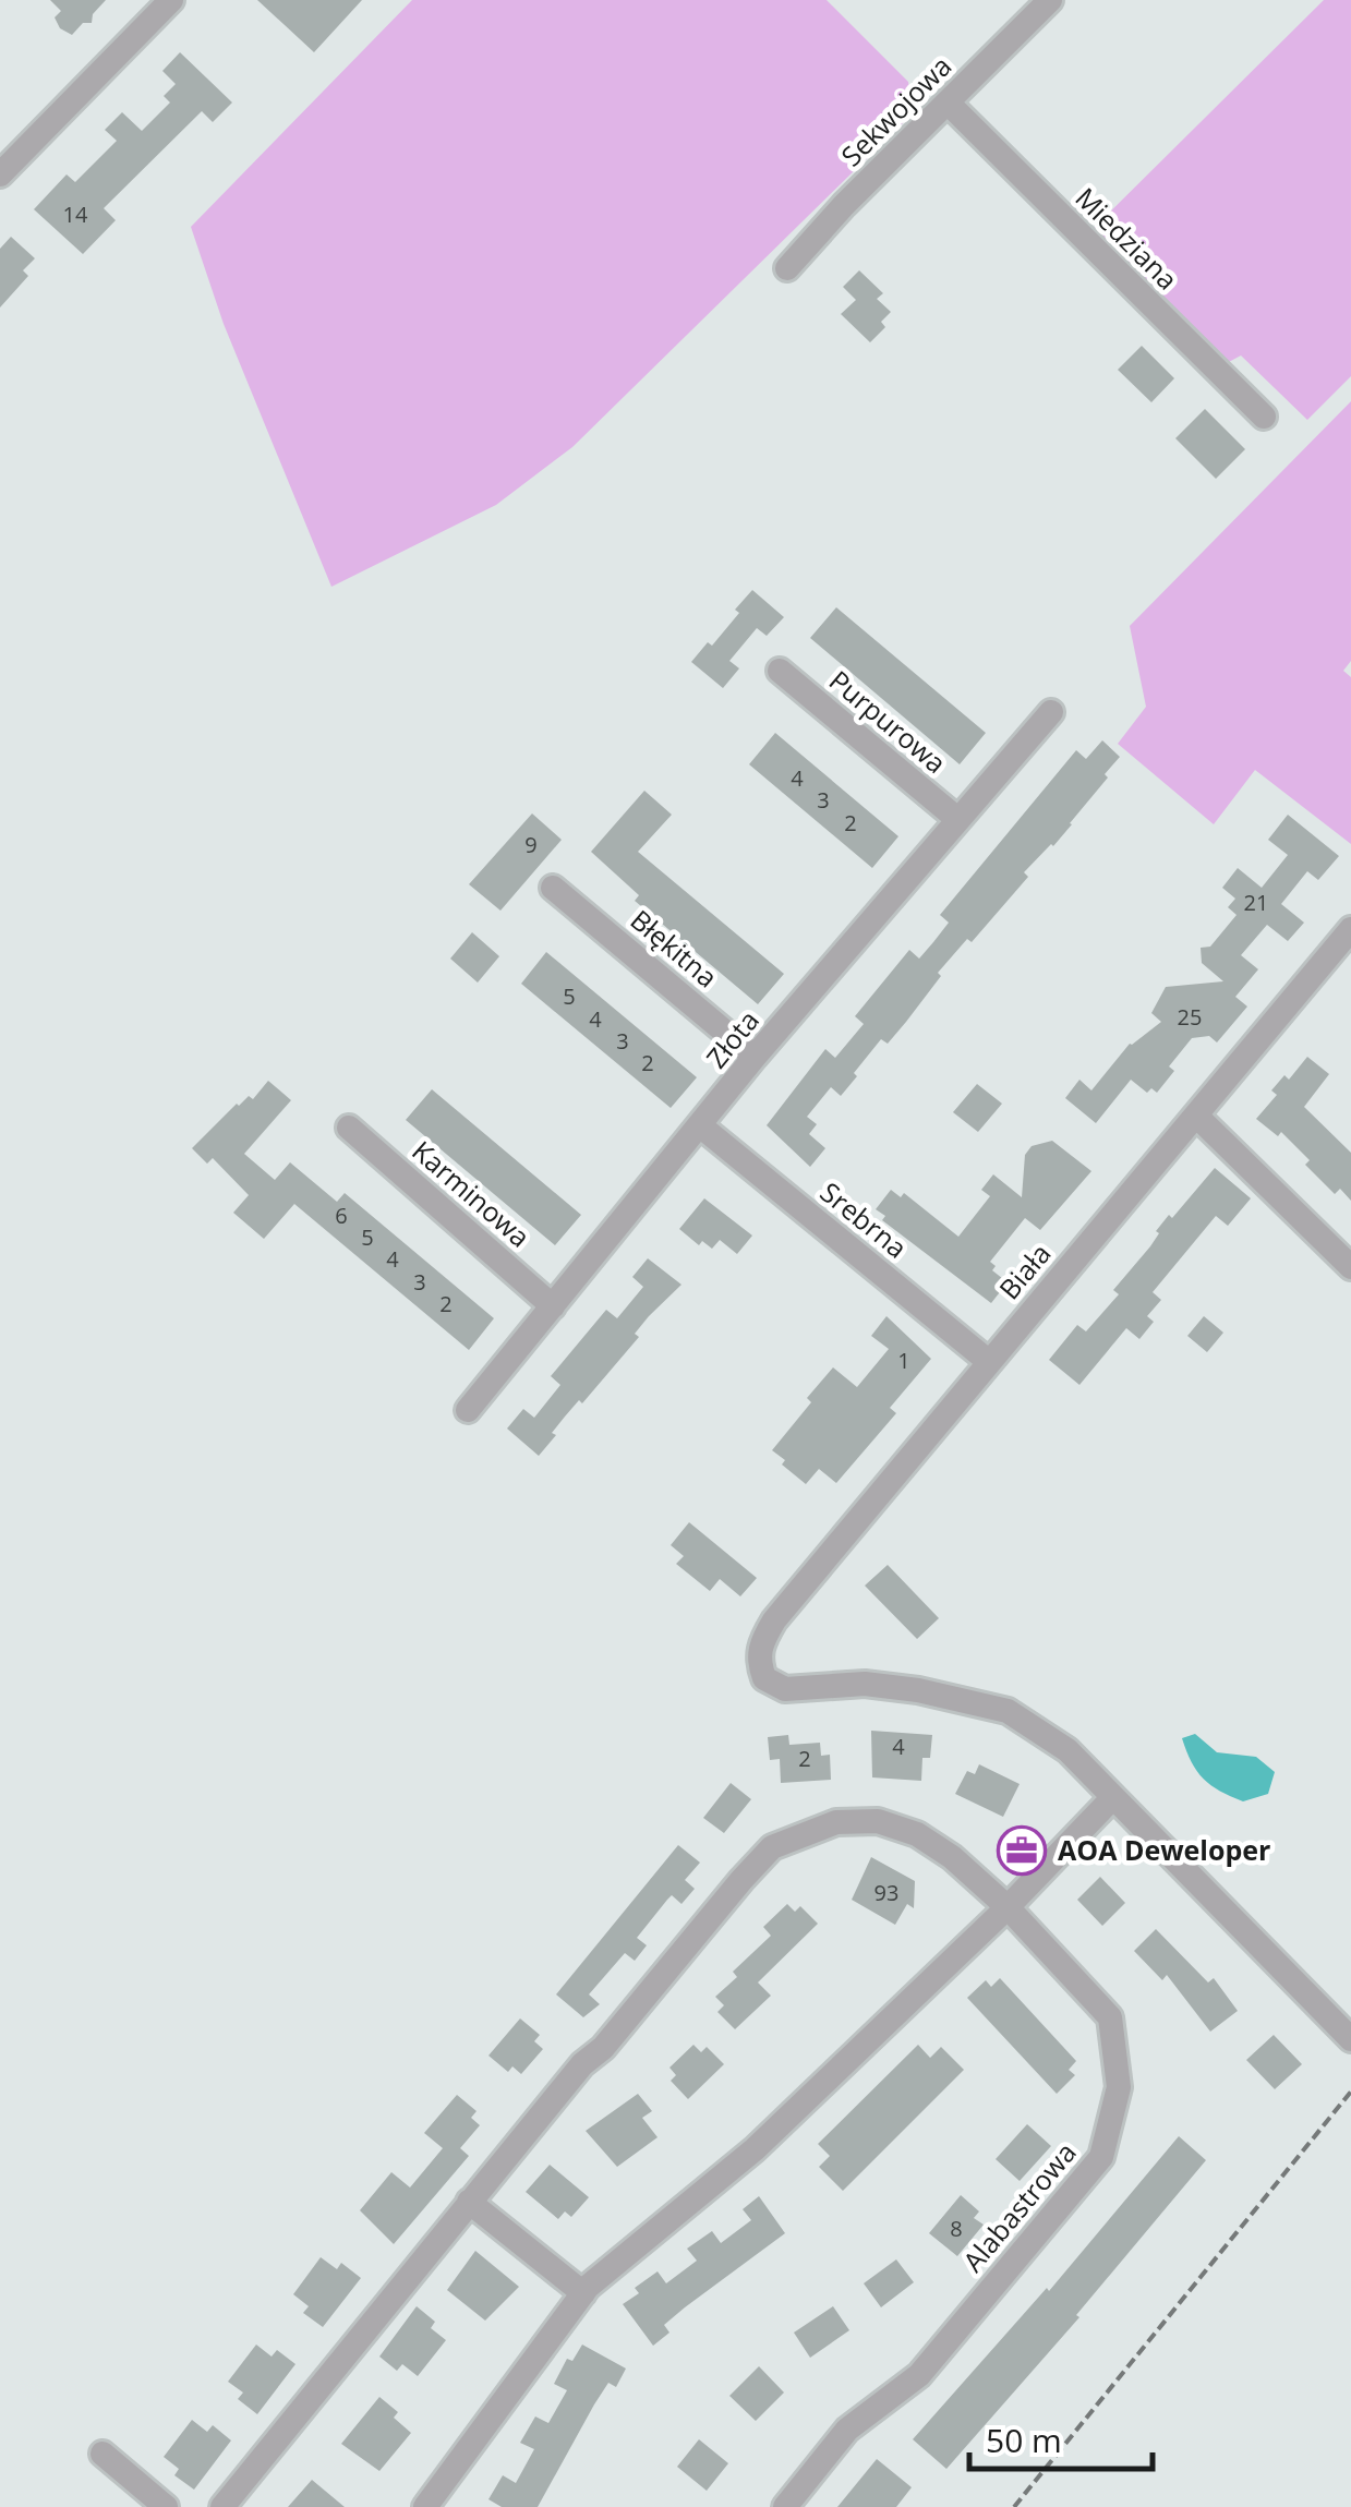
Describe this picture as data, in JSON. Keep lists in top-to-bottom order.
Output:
{
  "streets": {
    "street": [
      "Sekwojowa",
      "Miedziana",
      "Purpurowa",
      "Błękitna",
      "Złota",
      "Karminowa",
      "Srebrna",
      "Biała",
      "Alabastrowa"
    ]
  },
  "crossings": [
    ["Sekwojowa", "Miedziana"],
    ["Purpurowa", "Złota"],
    ["Błękitna", "Złota"],
    ["Złota", "Karminowa"],
    ["Złota", "Srebrna"],
    ["Srebrna", "Biała"]
  ],
  "places": {
    "office": ["AOA Deweloper"]
  },
  "house_numbers": [
    "14",
    "4",
    "3",
    "2",
    "9",
    "21",
    "5",
    "25",
    "4",
    "3",
    "2",
    "6",
    "5",
    "4",
    "3",
    "2",
    "1",
    "4",
    "2",
    "93",
    "8"
  ],
  "scale_bar": "50 m"
}
